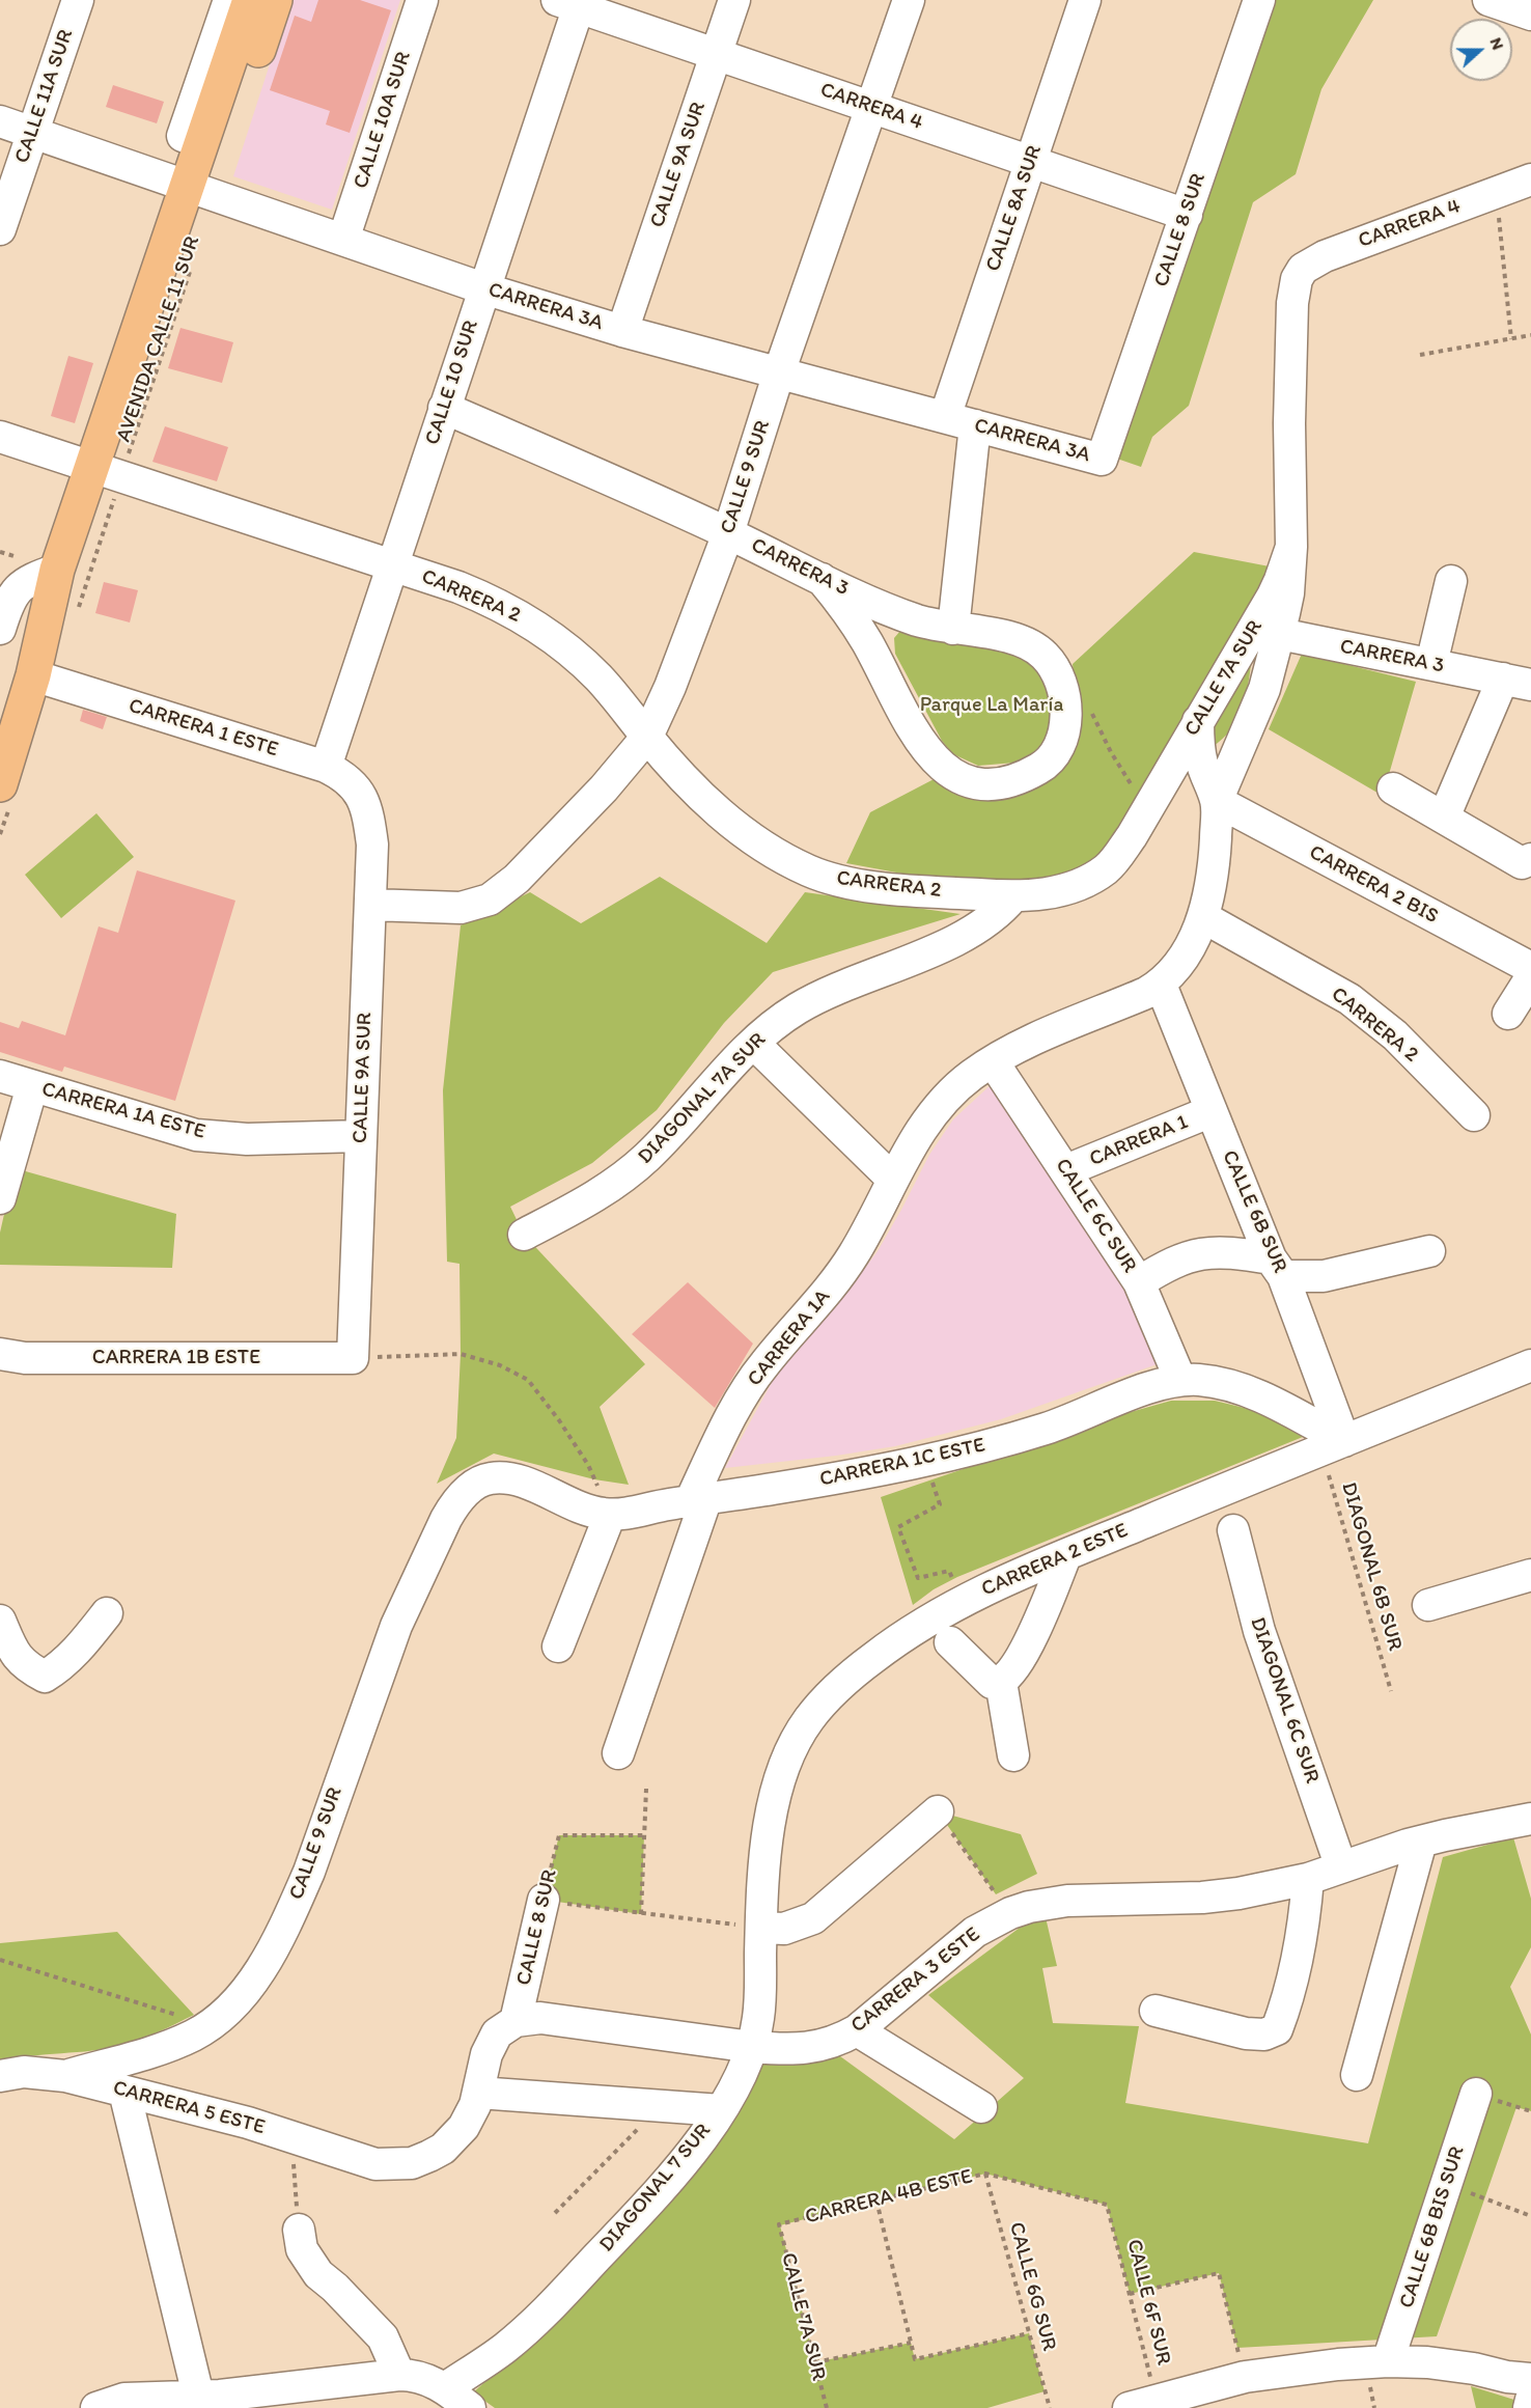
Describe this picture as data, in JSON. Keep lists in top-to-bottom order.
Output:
{
  "streets": {
    "main road": ["AVENIDA CALLE 11 SUR"],
    "street": [
      "CALLE 11A SUR",
      "CARRERA 4",
      "CALLE 10A SUR",
      "CALLE 9A SUR",
      "CALLE 8A SUR",
      "CALLE 8 SUR",
      "CARRERA 3A",
      "CALLE 10 SUR",
      "CALLE 9 SUR",
      "CARRERA 3",
      "CARRERA 2",
      "CALLE 7A SUR",
      "CARRERA 1 ESTE",
      "CARRERA 2 BIS",
      "DIAGONAL 7A SUR",
      "CARRERA 1A ESTE",
      "CARRERA 1",
      "CALLE 6B SUR",
      "CALLE 6C SUR",
      "CARRERA 1A",
      "CARRERA 1B ESTE",
      "CARRERA 1C ESTE",
      "CARRERA 2 ESTE",
      "DIAGONAL 6C SUR",
      "CARRERA 3 ESTE",
      "CARRERA 5 ESTE",
      "DIAGONAL 7 SUR",
      "CALLE 6B BIS SUR"
    ],
    "path": [
      "DIAGONAL 6B SUR",
      "CARRERA 4B ESTE",
      "CALLE 6G SUR",
      "CALLE 6F SUR"
    ]
  },
  "crossings": [
    ["CALLE 11A SUR", "CARRERA 3A"],
    ["CARRERA 4", "CALLE 9A SUR"],
    ["CARRERA 4", "CALLE 8A SUR"],
    ["CARRERA 4", "CALLE 8 SUR"],
    ["CARRERA 4", "CALLE 10 SUR"],
    ["CARRERA 4", "CALLE 9 SUR"],
    ["CARRERA 4", "CALLE 7A SUR"],
    ["CALLE 10A SUR", "CARRERA 3A"],
    ["CALLE 9A SUR", "CARRERA 3A"],
    ["CALLE 9A SUR", "CALLE 9 SUR"],
    ["CALLE 9A SUR", "CARRERA 1 ESTE"],
    ["CALLE 9A SUR", "CARRERA 1A ESTE"],
    ["CALLE 9A SUR", "CARRERA 1B ESTE"],
    ["CALLE 8A SUR", "CARRERA 3A"],
    ["CALLE 8 SUR", "CARRERA 3A"],
    ["CALLE 8 SUR", "CARRERA 3 ESTE"],
    ["CALLE 8 SUR", "CARRERA 5 ESTE"],
    ["CARRERA 3A", "AVENIDA CALLE 11 SUR"],
    ["CARRERA 3A", "CALLE 10 SUR"],
    ["CARRERA 3A", "CALLE 9 SUR"],
    ["AVENIDA CALLE 11 SUR", "CARRERA 2"],
    ["AVENIDA CALLE 11 SUR", "CARRERA 1 ESTE"],
    ["CALLE 10 SUR", "CARRERA 3"],
    ["CALLE 10 SUR", "CARRERA 2"],
    ["CALLE 10 SUR", "CARRERA 1 ESTE"],
    ["CALLE 9 SUR", "CARRERA 3"],
    ["CALLE 9 SUR", "CARRERA 2"],
    ["CALLE 9 SUR", "CARRERA 1C ESTE"],
    ["CALLE 9 SUR", "CARRERA 5 ESTE"],
    ["CARRERA 3", "CALLE 7A SUR"],
    ["CARRERA 2", "CALLE 7A SUR"],
    ["CARRERA 2", "DIAGONAL 7A SUR"],
    ["CALLE 7A SUR", "DIAGONAL 7A SUR"],
    ["CALLE 7A SUR", "CARRERA 4B ESTE"],
    ["CARRERA 1", "CALLE 6B SUR"],
    ["CARRERA 1", "CALLE 6C SUR"],
    ["CALLE 6B SUR", "CARRERA 1A"],
    ["CALLE 6B SUR", "CARRERA 1C ESTE"],
    ["CALLE 6B SUR", "CARRERA 2 ESTE"],
    ["CALLE 6B SUR", "DIAGONAL 6B SUR"],
    ["CALLE 6C SUR", "CARRERA 1A"],
    ["CALLE 6C SUR", "CARRERA 1C ESTE"],
    ["CARRERA 1A", "CARRERA 1C ESTE"],
    ["CARRERA 1C ESTE", "CARRERA 2 ESTE"],
    ["CARRERA 1C ESTE", "DIAGONAL 6B SUR"],
    ["CARRERA 2 ESTE", "DIAGONAL 6B SUR"],
    ["CARRERA 2 ESTE", "DIAGONAL 7 SUR"],
    ["DIAGONAL 6C SUR", "CARRERA 3 ESTE"],
    ["CARRERA 3 ESTE", "CARRERA 5 ESTE"],
    ["CARRERA 3 ESTE", "DIAGONAL 7 SUR"],
    ["CARRERA 4B ESTE", "CALLE 6G SUR"],
    ["CARRERA 4B ESTE", "CALLE 6F SUR"]
  ],
  "parks": ["Parque La María"],
  "north": "right"
}
